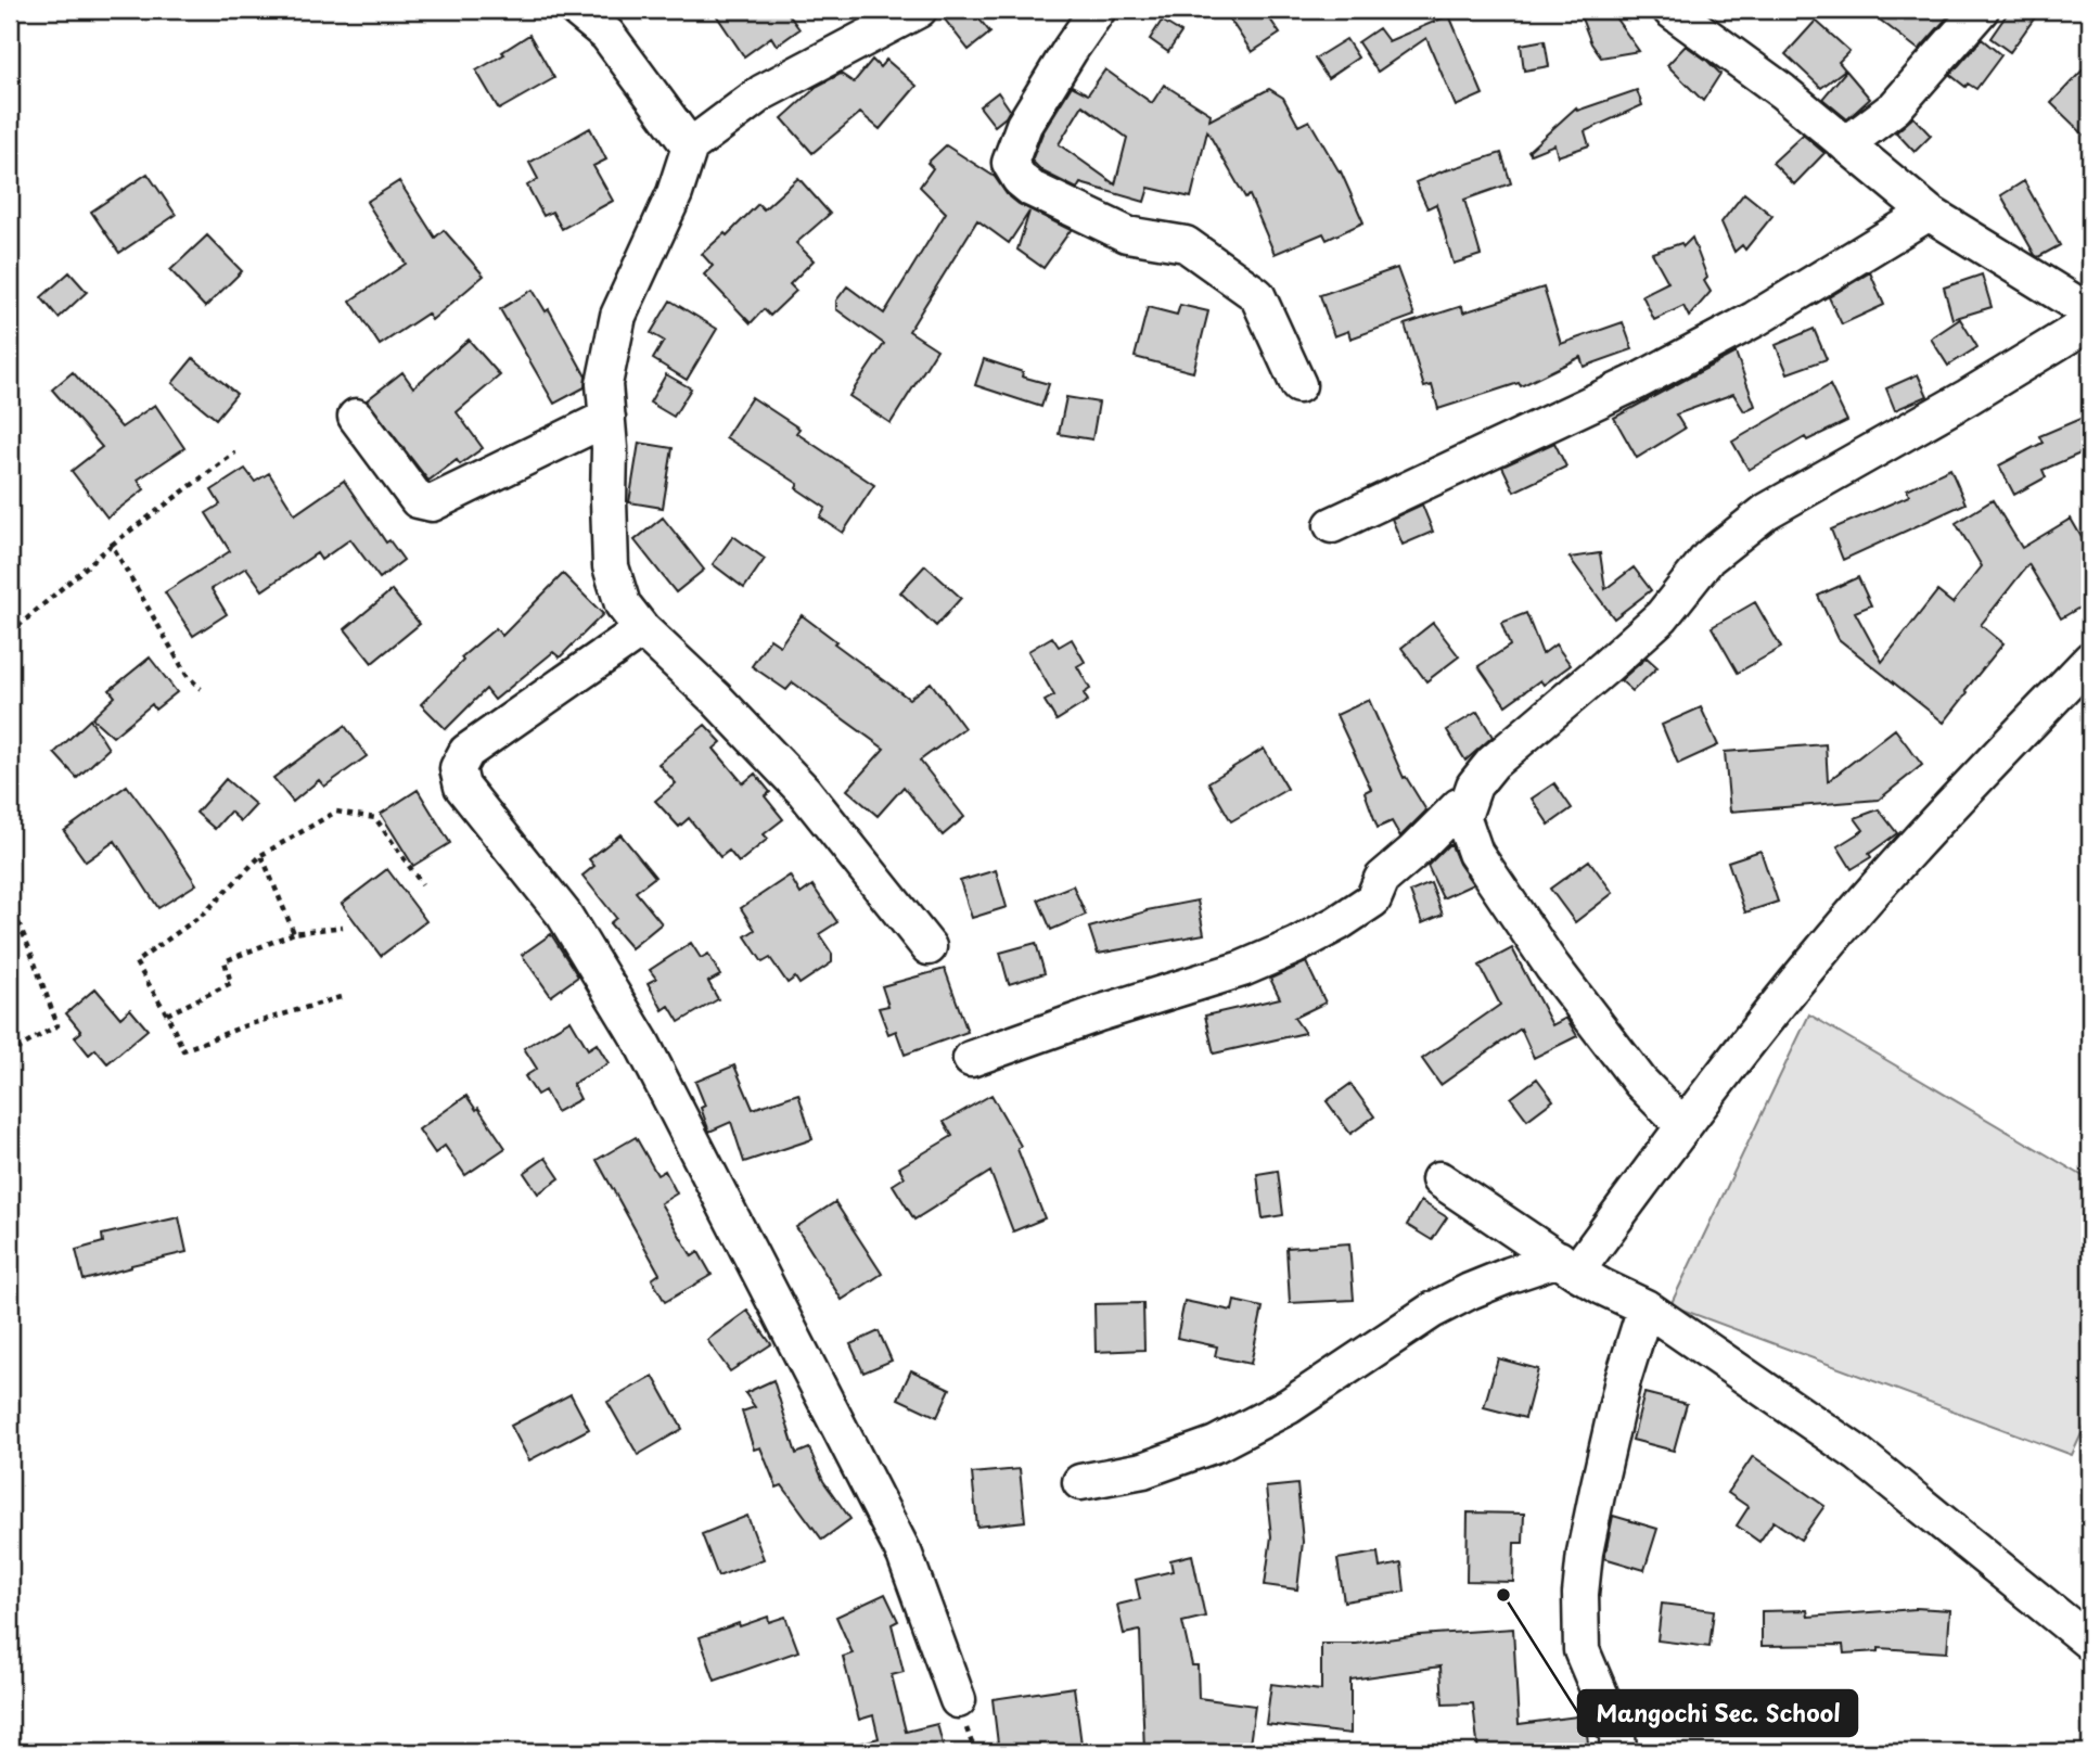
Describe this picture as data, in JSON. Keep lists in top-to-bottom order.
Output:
{
  "places": ["Mangochi Sec. School"]
}
